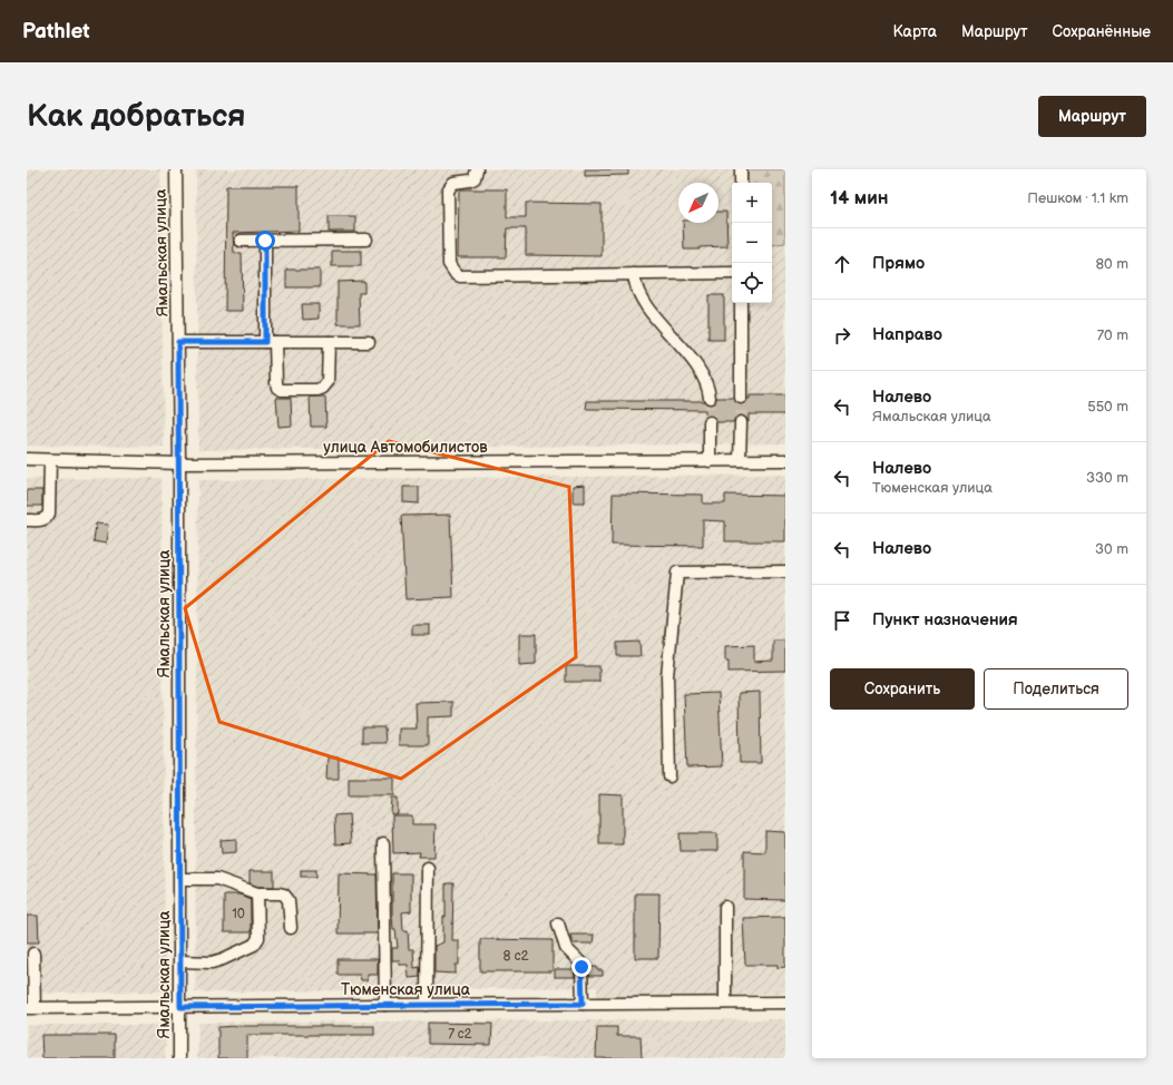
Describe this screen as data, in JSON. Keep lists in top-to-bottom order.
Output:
{
  "streets": {
    "street": ["Ямальская улица", "улица Автомобилистов", "Тюменская улица"]
  },
  "crossings": [
    ["Ямальская улица", "улица Автомобилистов"],
    ["Ямальская улица", "Тюменская улица"]
  ],
  "house_numbers": ["10", "8 с2", "7 с2"],
  "north": "bottom left",
  "page": {
    "header": "Pathlet",
    "nav": ["Карта", "Маршрут", "Сохранённые"],
    "buttons": [
      "Маршрут",
      ["Сохранить", "Поделиться"]
    ],
    "title": "Как добраться",
    "heading": ["14 мин", "Пешком · 1.1 km"],
    "map_buttons": ["+", "−"],
    "list": [
      ["Прямо", "80 m"],
      ["Направо", "70 m"],
      ["Налево", "Ямальская улица", "550 m"],
      ["Налево", "Тюменская улица", "330 m"],
      ["Налево", "30 m"],
      "Пункт назначения"
    ]
  }
}
